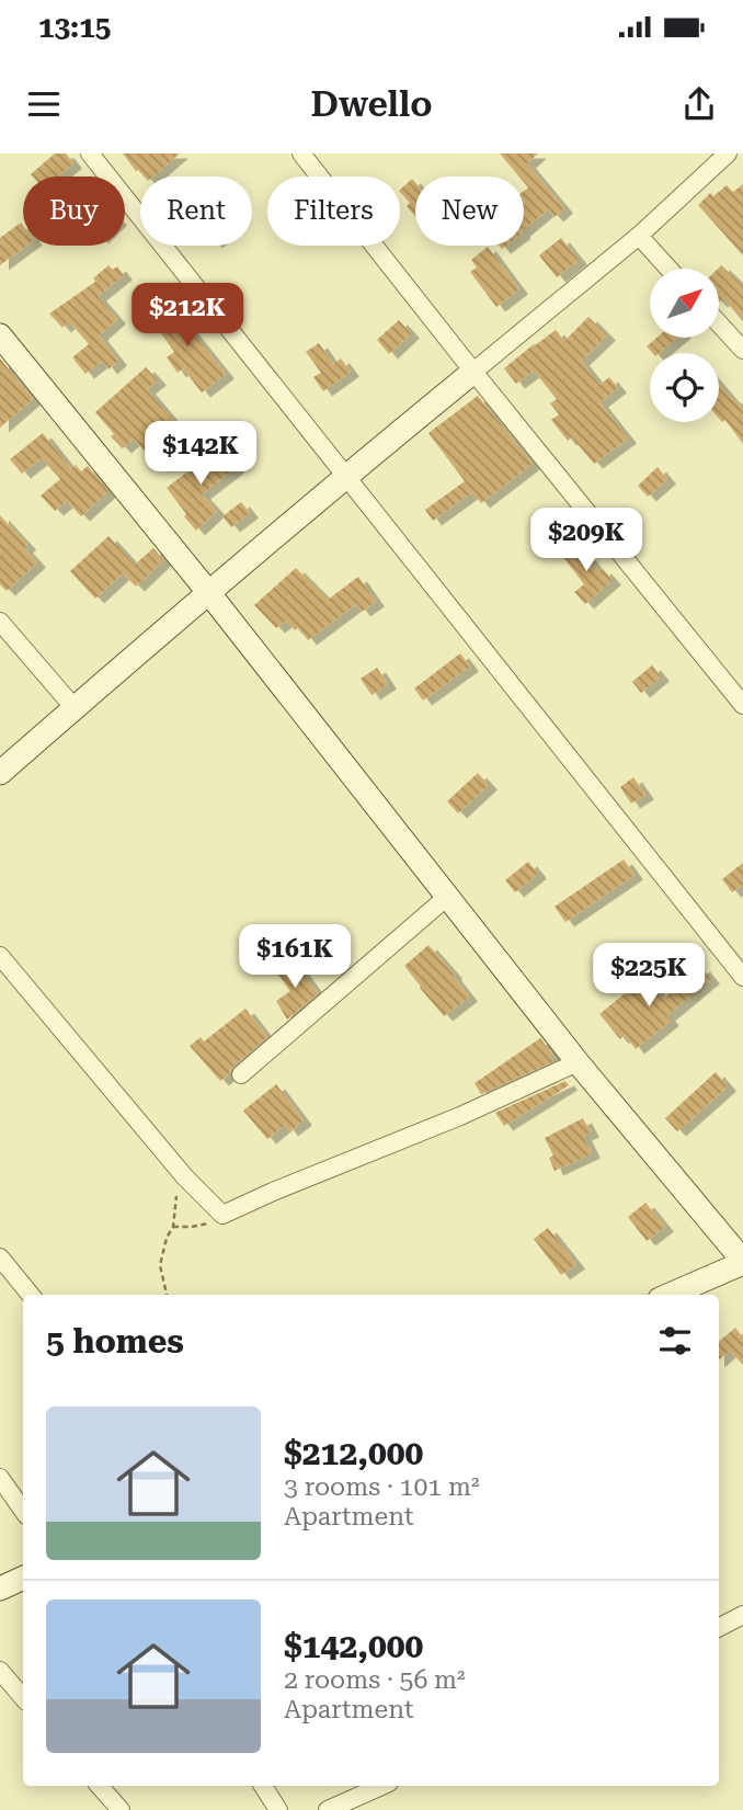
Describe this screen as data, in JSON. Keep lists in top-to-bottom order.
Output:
{
  "north": "top right",
  "page": {
    "status": "13:15",
    "header": "Dwello",
    "chip": [
      "Buy",
      "Rent",
      "Filters",
      "New"
    ],
    "price": [
      "$212K",
      "$142K",
      "$209K",
      "$161K",
      "$225K"
    ],
    "heading": "5 homes",
    "list": [
      {
        "name": "$212,000",
        "note": "3 rooms · 101 m² · Apartment"
      },
      {
        "name": "$142,000",
        "note": "2 rooms · 56 m² · Apartment"
      }
    ]
  }
}
